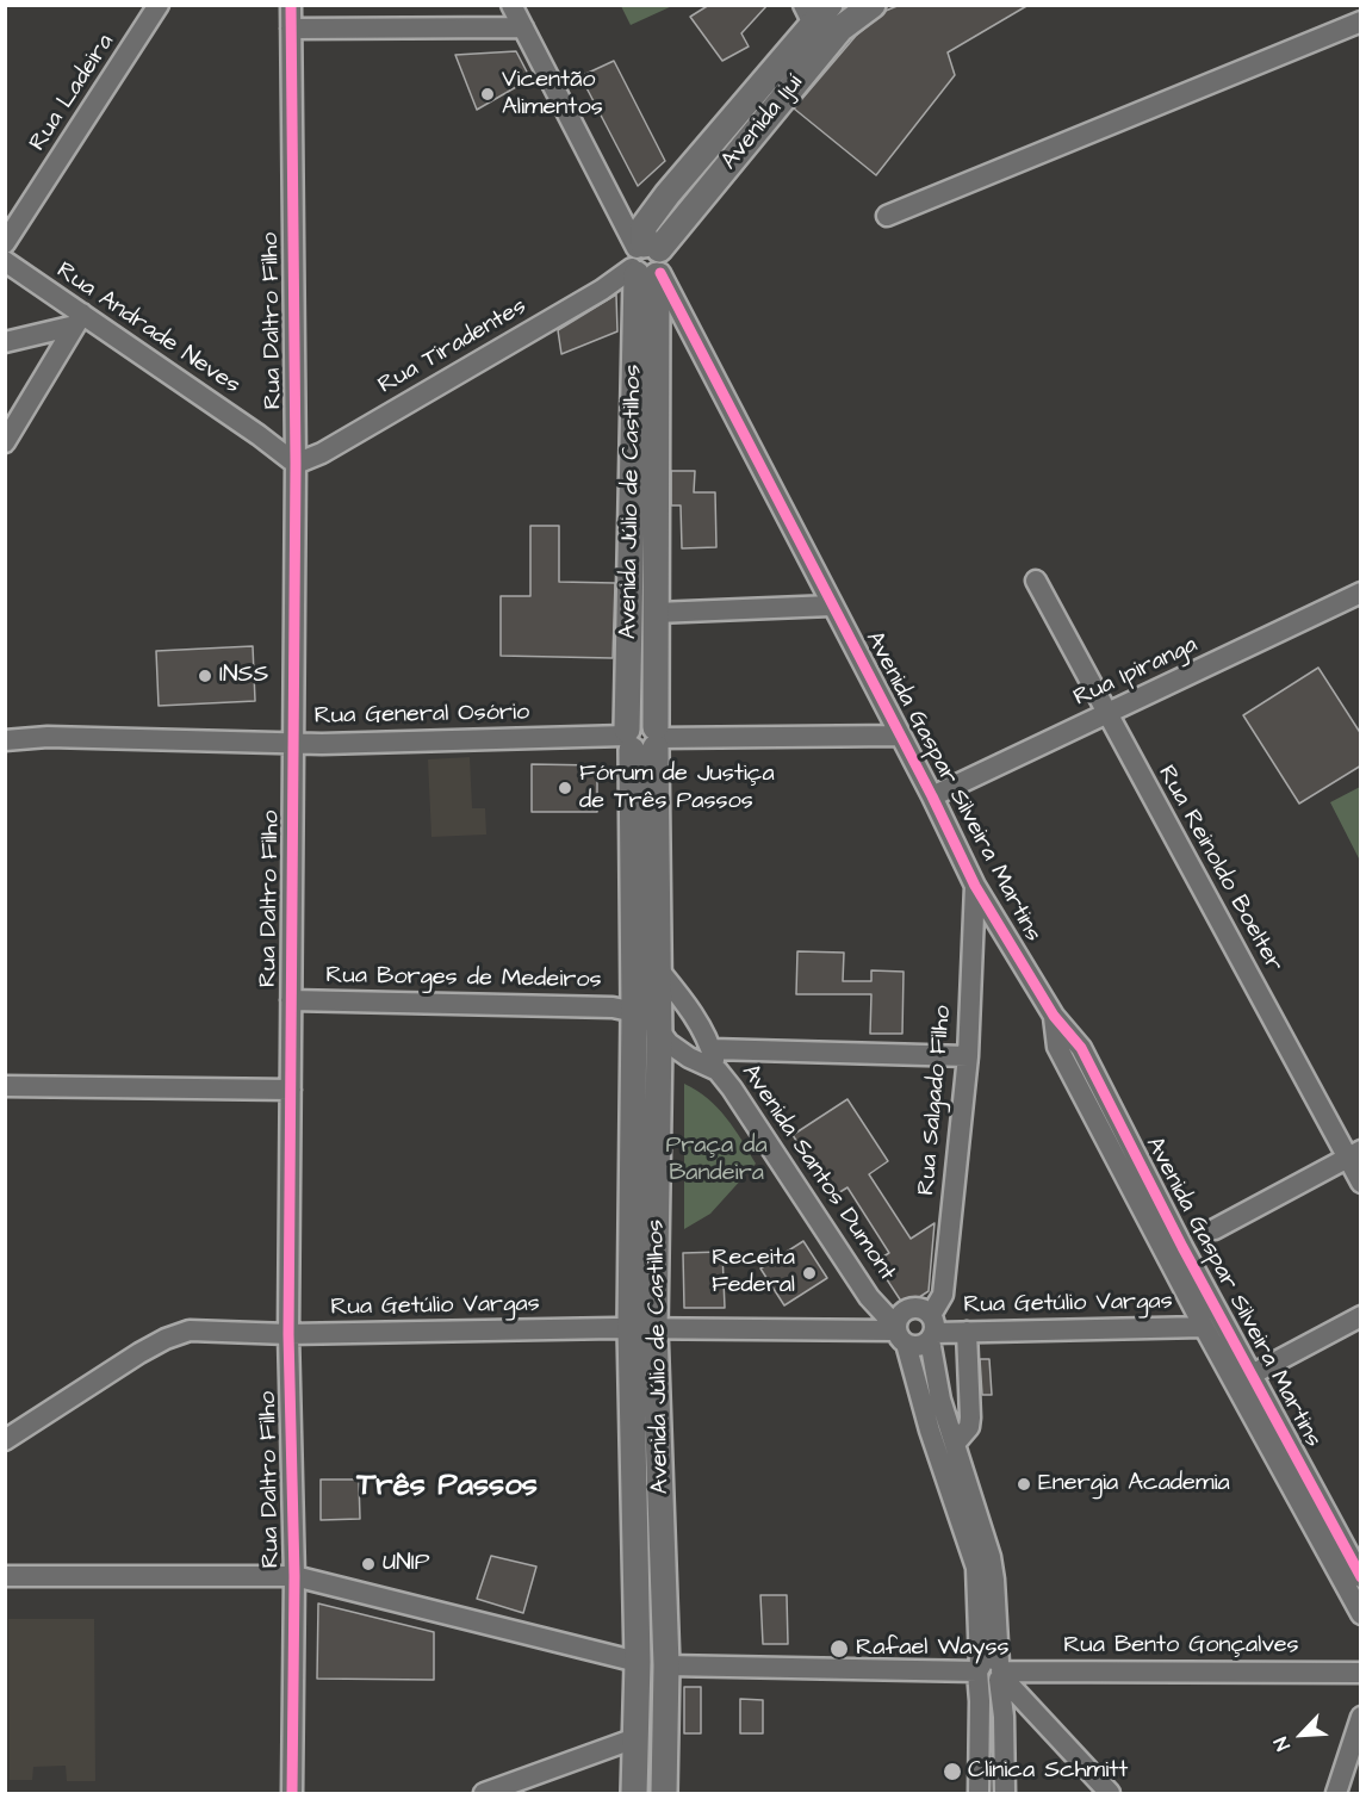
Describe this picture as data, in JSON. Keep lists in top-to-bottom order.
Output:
{
  "streets": {
    "main road": ["Avenida Ijuí", "Avenida Júlio de Castilhos"],
    "street": [
      "Rua Ladeira",
      "Rua Daltro Filho",
      "Rua Andrade Neves",
      "Rua Tiradentes",
      "Rua Ipiranga",
      "Rua General Osório",
      "Avenida Gaspar Silveira Martins",
      "Rua Reinoldo Boelter",
      "Rua Borges de Medeiros",
      "Rua Salgado Filho",
      "Avenida Santos Dumont",
      "Rua Getúlio Vargas",
      "Rua Bento Gonçalves"
    ]
  },
  "crossings": [
    ["Avenida Ijuí", "Rua Tiradentes"],
    ["Avenida Ijuí", "Avenida Júlio de Castilhos"],
    ["Avenida Ijuí", "Avenida Gaspar Silveira Martins"],
    ["Rua Daltro Filho", "Rua Andrade Neves"],
    ["Rua Daltro Filho", "Rua Tiradentes"],
    ["Rua Daltro Filho", "Rua General Osório"],
    ["Rua Daltro Filho", "Rua Borges de Medeiros"],
    ["Rua Daltro Filho", "Rua Getúlio Vargas"],
    ["Rua Andrade Neves", "Rua Tiradentes"],
    ["Rua Tiradentes", "Avenida Júlio de Castilhos"],
    ["Rua Tiradentes", "Avenida Gaspar Silveira Martins"],
    ["Avenida Júlio de Castilhos", "Rua General Osório"],
    ["Avenida Júlio de Castilhos", "Avenida Gaspar Silveira Martins"],
    ["Avenida Júlio de Castilhos", "Rua Borges de Medeiros"],
    ["Avenida Júlio de Castilhos", "Avenida Santos Dumont"],
    ["Avenida Júlio de Castilhos", "Rua Getúlio Vargas"],
    ["Avenida Júlio de Castilhos", "Rua Bento Gonçalves"],
    ["Rua Ipiranga", "Avenida Gaspar Silveira Martins"],
    ["Rua Ipiranga", "Rua Reinoldo Boelter"],
    ["Rua General Osório", "Avenida Gaspar Silveira Martins"],
    ["Avenida Gaspar Silveira Martins", "Rua Salgado Filho"],
    ["Avenida Gaspar Silveira Martins", "Rua Getúlio Vargas"],
    ["Rua Borges de Medeiros", "Avenida Santos Dumont"],
    ["Rua Salgado Filho", "Avenida Santos Dumont"],
    ["Rua Salgado Filho", "Rua Getúlio Vargas"],
    ["Avenida Santos Dumont", "Rua Getúlio Vargas"],
    ["Avenida Santos Dumont", "Rua Bento Gonçalves"]
  ],
  "districts": ["Três Passos"],
  "parks": ["Praça da Bandeira"],
  "places": [
    "Vicentão Alimentos",
    "INSS",
    "Fórum de Justiça de Três Passos",
    "Receita Federal",
    "Energia Academia",
    "UNIP",
    "Rafael Wayss",
    "Clínica Schmitt"
  ],
  "north": "bottom left"
}
